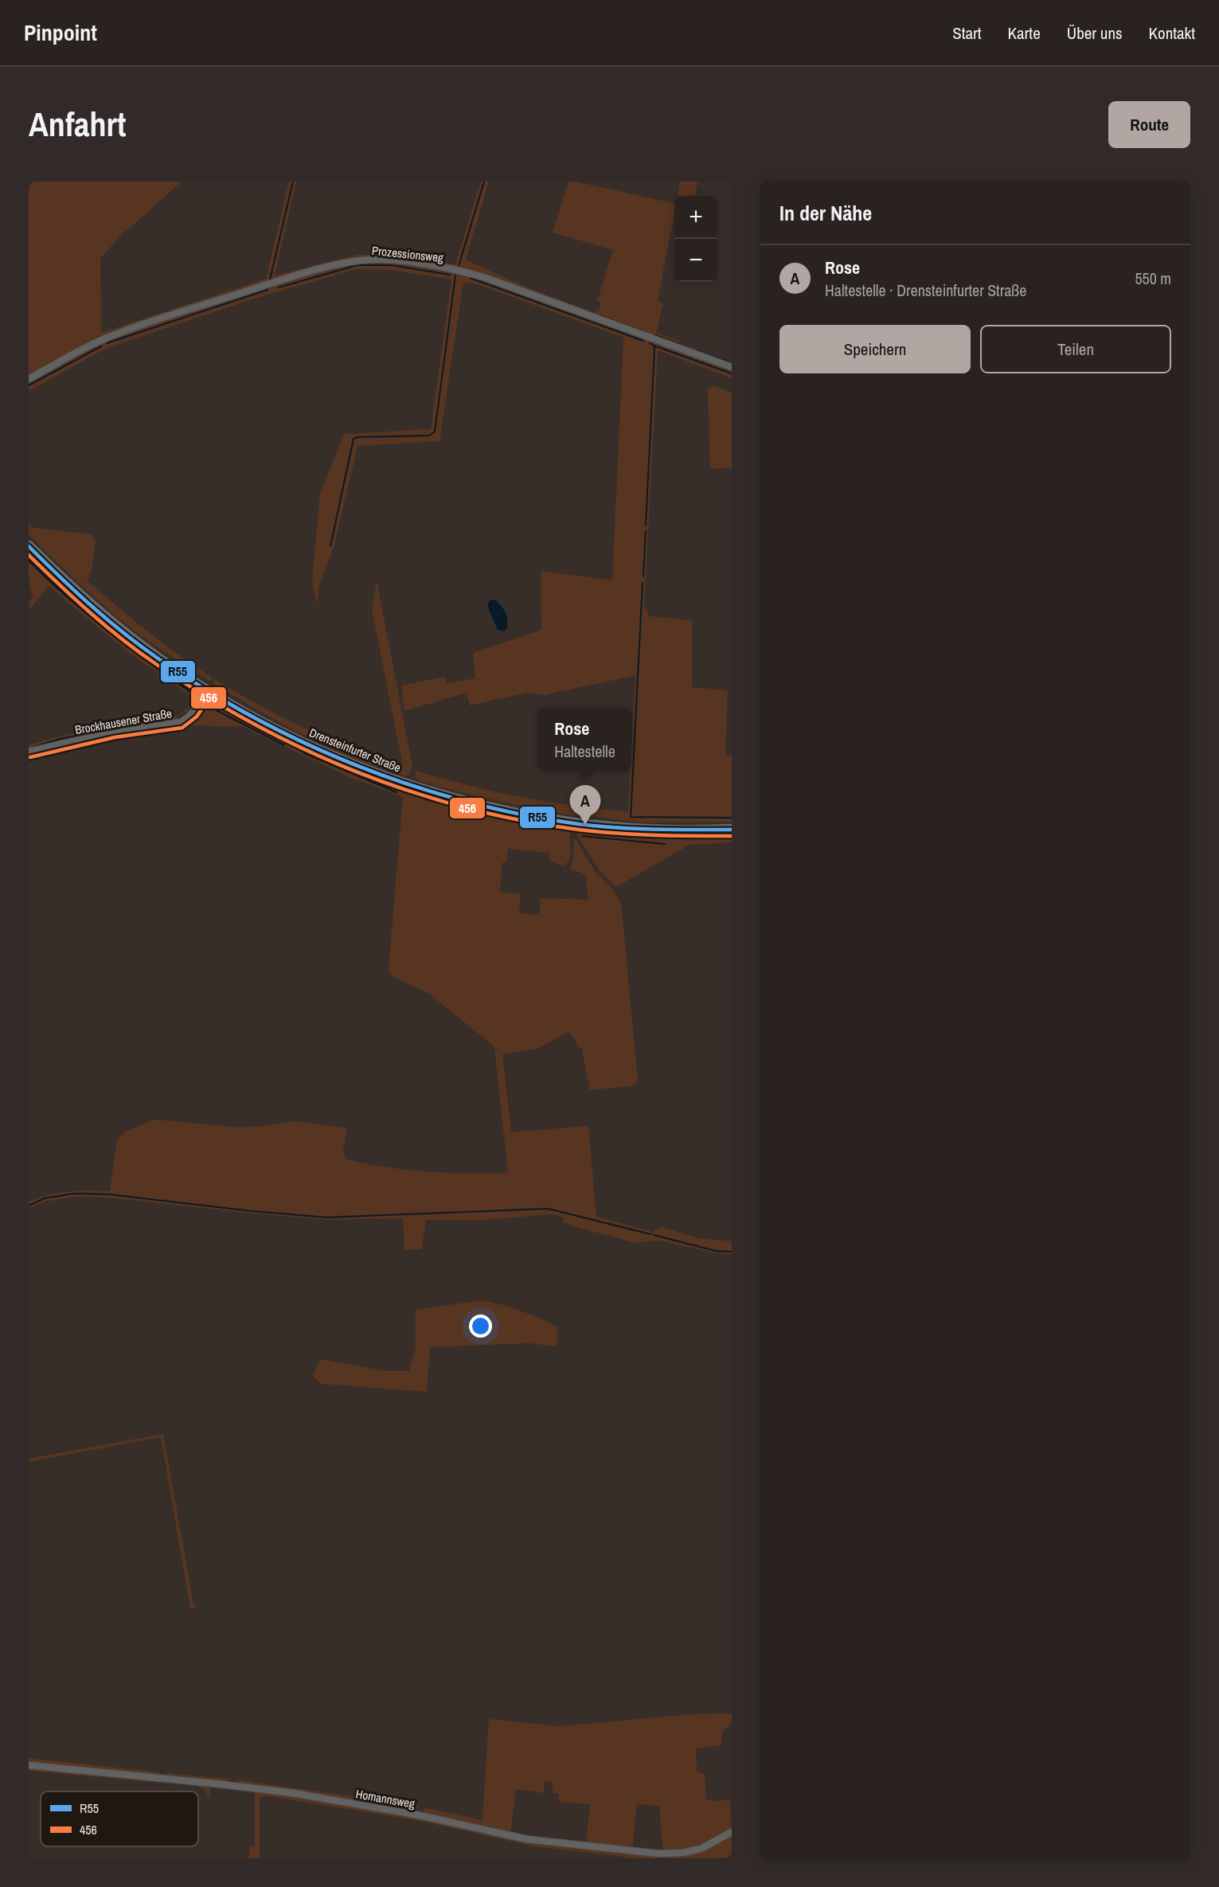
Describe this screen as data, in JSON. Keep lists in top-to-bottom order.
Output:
{
  "streets": {
    "main road": ["Drensteinfurter Straße"],
    "street": ["Prozessionsweg", "Brockhausener Straße", "Homannsweg"]
  },
  "crossings": [
    ["Brockhausener Straße", "Drensteinfurter Straße"]
  ],
  "lines": ["transit line R55", "transit line 456"],
  "legend": ["R55", "456"],
  "page": {
    "header": "Pinpoint",
    "nav": [
      "Start",
      "Karte",
      "Über uns",
      "Kontakt"
    ],
    "buttons": [
      "Route",
      ["Speichern", "Teilen"]
    ],
    "title": "Anfahrt",
    "heading": "In der Nähe",
    "map_buttons": ["+", "−"],
    "list": [
      {
        "mark": "A",
        "name": "Rose",
        "note": "Haltestelle · Drensteinfurter Straße",
        "value": "550 m"
      }
    ],
    "popup": ["Rose", "Haltestelle"],
    "pins": "A"
  }
}
